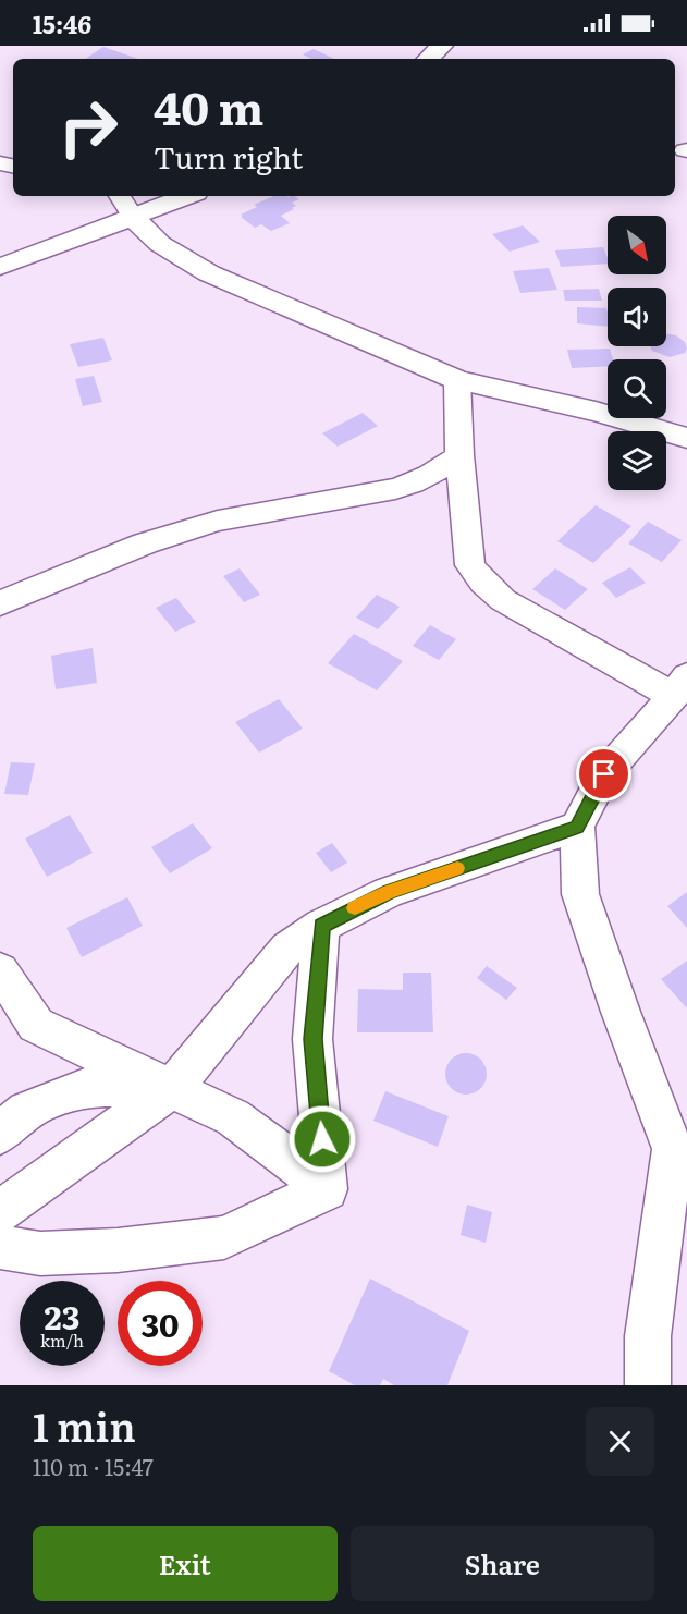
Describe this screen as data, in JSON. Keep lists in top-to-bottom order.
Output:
{
  "north": "bottom right",
  "page": {
    "status": "15:46",
    "turn": ["40 m", "Turn right"],
    "speed": "23 km/h",
    "limit": "30",
    "heading": ["1 min", "110 m · 15:47"],
    "buttons": ["Exit", "Share"]
  }
}
